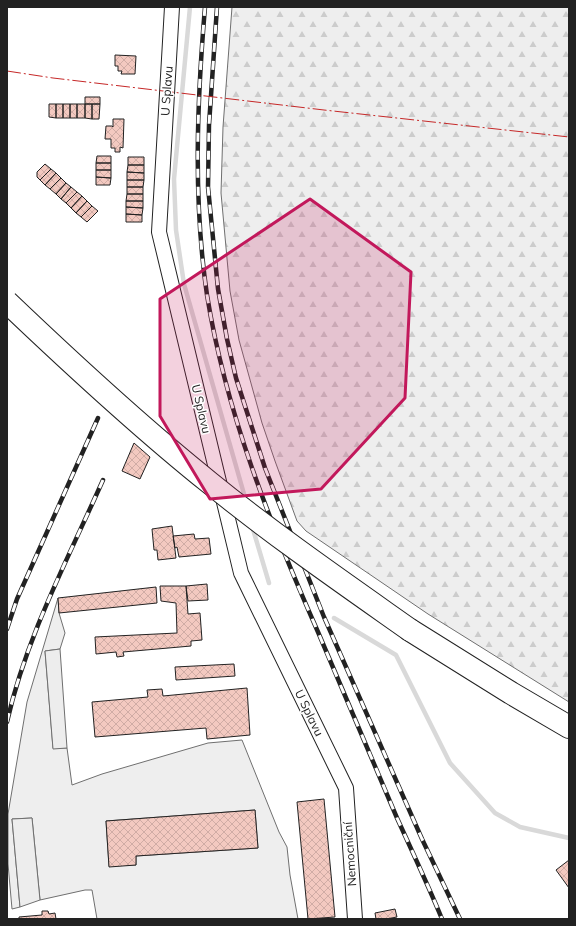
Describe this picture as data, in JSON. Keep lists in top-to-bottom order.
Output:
{
  "streets": {
    "street": ["U Splavu", "Nemocniční"]
  },
  "crossings": [
    ["U Splavu", "Nemocniční"]
  ]
}
